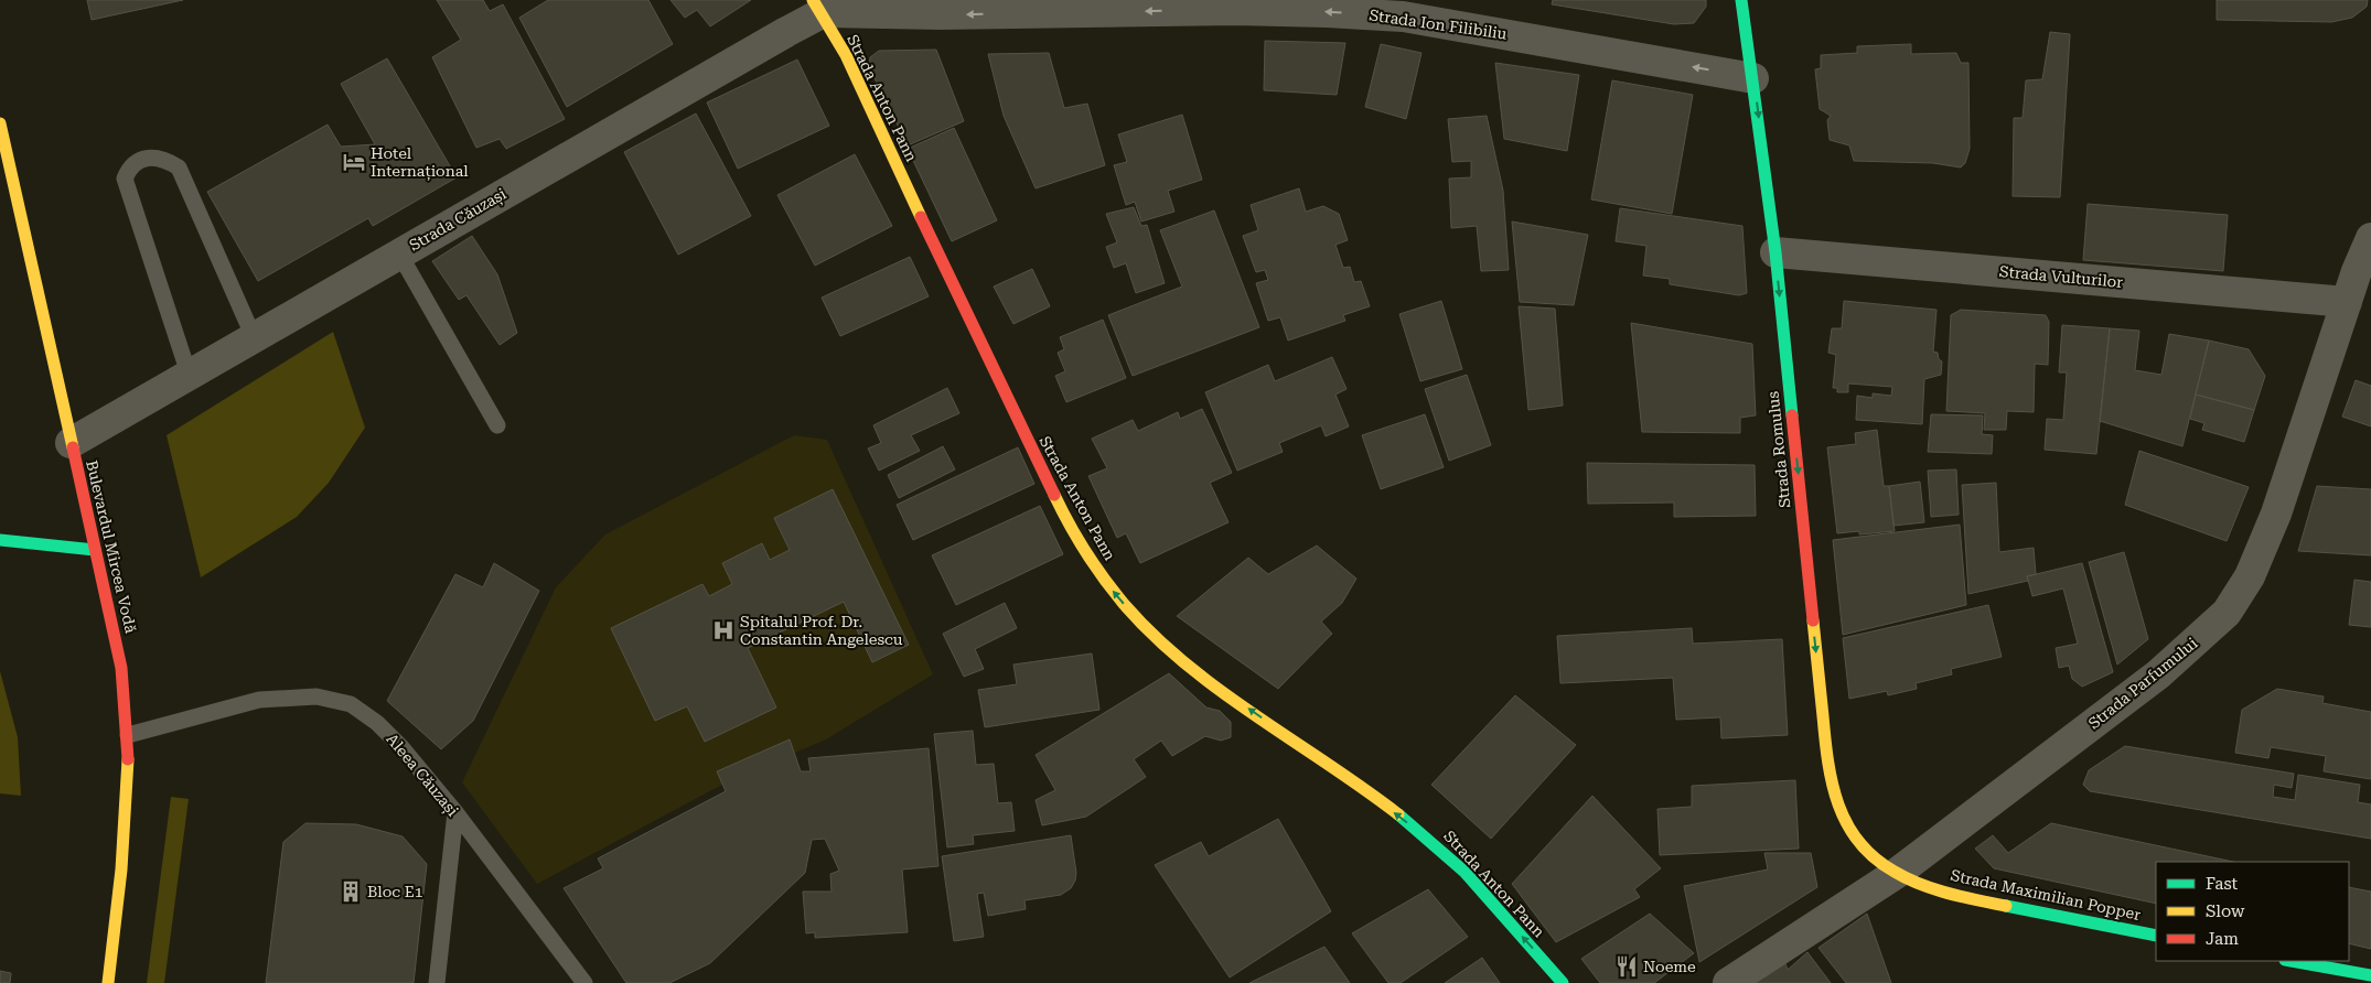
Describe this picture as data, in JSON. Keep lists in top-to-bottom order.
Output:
{
  "streets": {
    "street": [
      "Strada Ion Filibiliu",
      "Strada Anton Pann",
      "Strada Căuzași",
      "Strada Vulturilor",
      "Strada Romulus",
      "Bulevardul Mircea Vodă",
      "Strada Parfumului",
      "Strada Maximilian Popper"
    ],
    "lane": ["Aleea Căuzași"]
  },
  "crossings": [
    ["Strada Ion Filibiliu", "Strada Anton Pann"],
    ["Strada Ion Filibiliu", "Strada Căuzași"],
    ["Strada Ion Filibiliu", "Strada Romulus"],
    ["Strada Anton Pann", "Strada Căuzași"],
    ["Strada Căuzași", "Bulevardul Mircea Vodă"],
    ["Strada Vulturilor", "Strada Romulus"],
    ["Strada Vulturilor", "Strada Parfumului"],
    ["Strada Romulus", "Strada Parfumului"],
    ["Strada Romulus", "Strada Maximilian Popper"],
    ["Bulevardul Mircea Vodă", "Aleea Căuzași"],
    ["Strada Parfumului", "Strada Maximilian Popper"]
  ],
  "one_way": ["Strada Ion Filibiliu", "Strada Anton Pann", "Strada Romulus"],
  "places": {
    "hotel": ["Hotel Internațional"],
    "hospital": ["Spitalul Prof. Dr. Constantin Angelescu"],
    "building": ["Bloc E1"],
    "restaurant": ["Noeme"]
  },
  "legend": ["Fast", "Slow", "Jam"]
}
